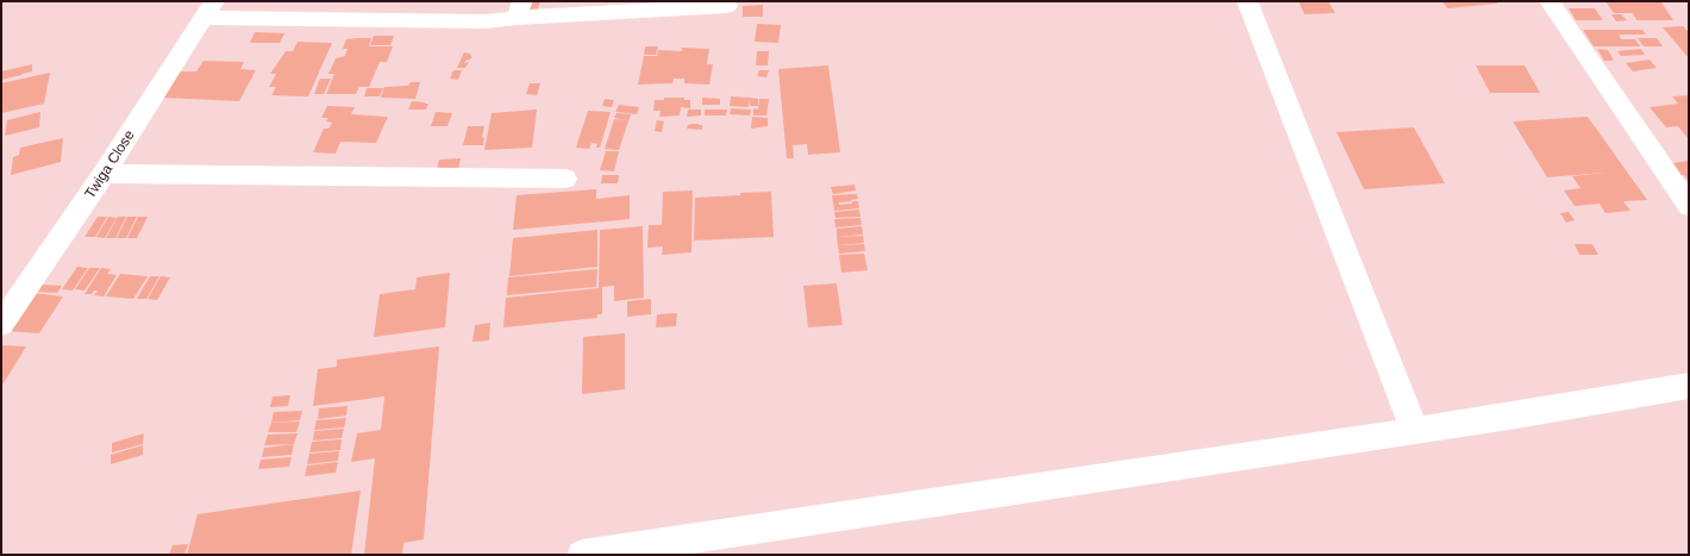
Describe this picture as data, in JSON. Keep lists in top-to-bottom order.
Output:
{
  "streets": {
    "street": ["Twiga Close"]
  }
}
